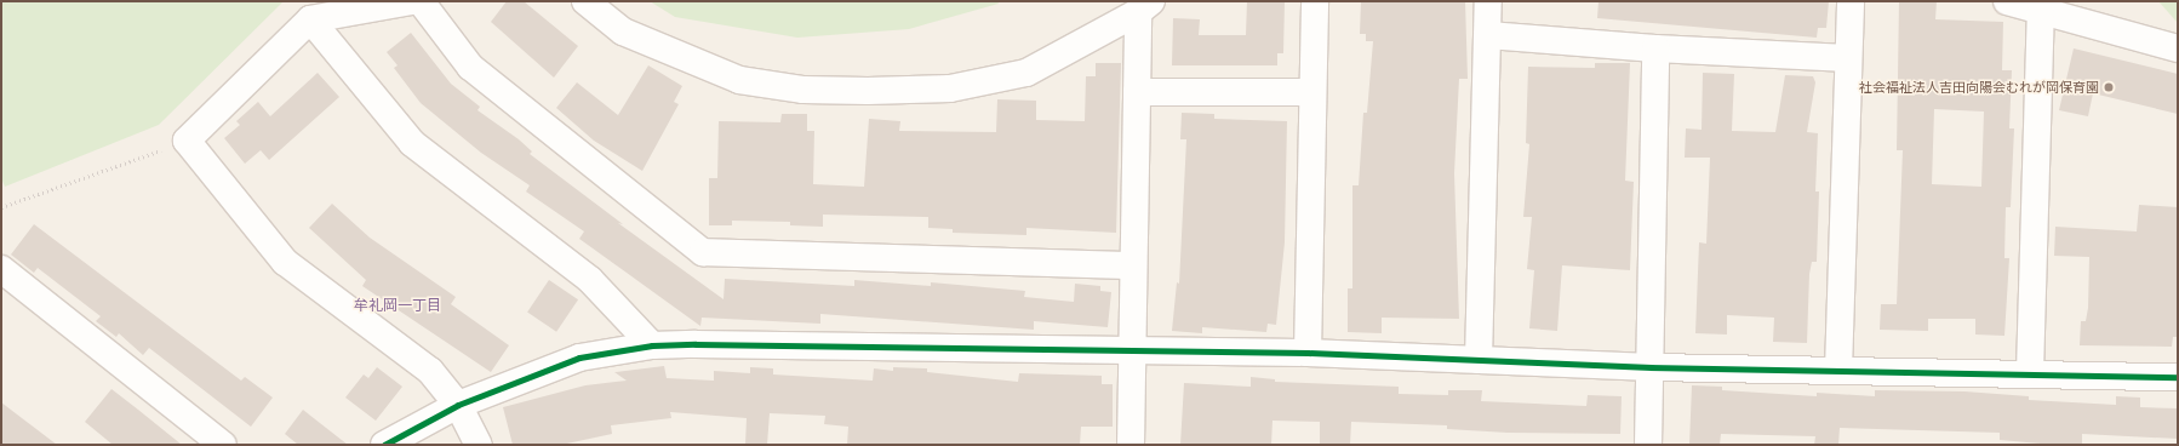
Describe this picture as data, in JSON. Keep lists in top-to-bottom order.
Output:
{
  "districts": ["牟礼岡一丁目"],
  "places": ["社会福祉法人吉田向陽会むれが岡保育園"]
}
